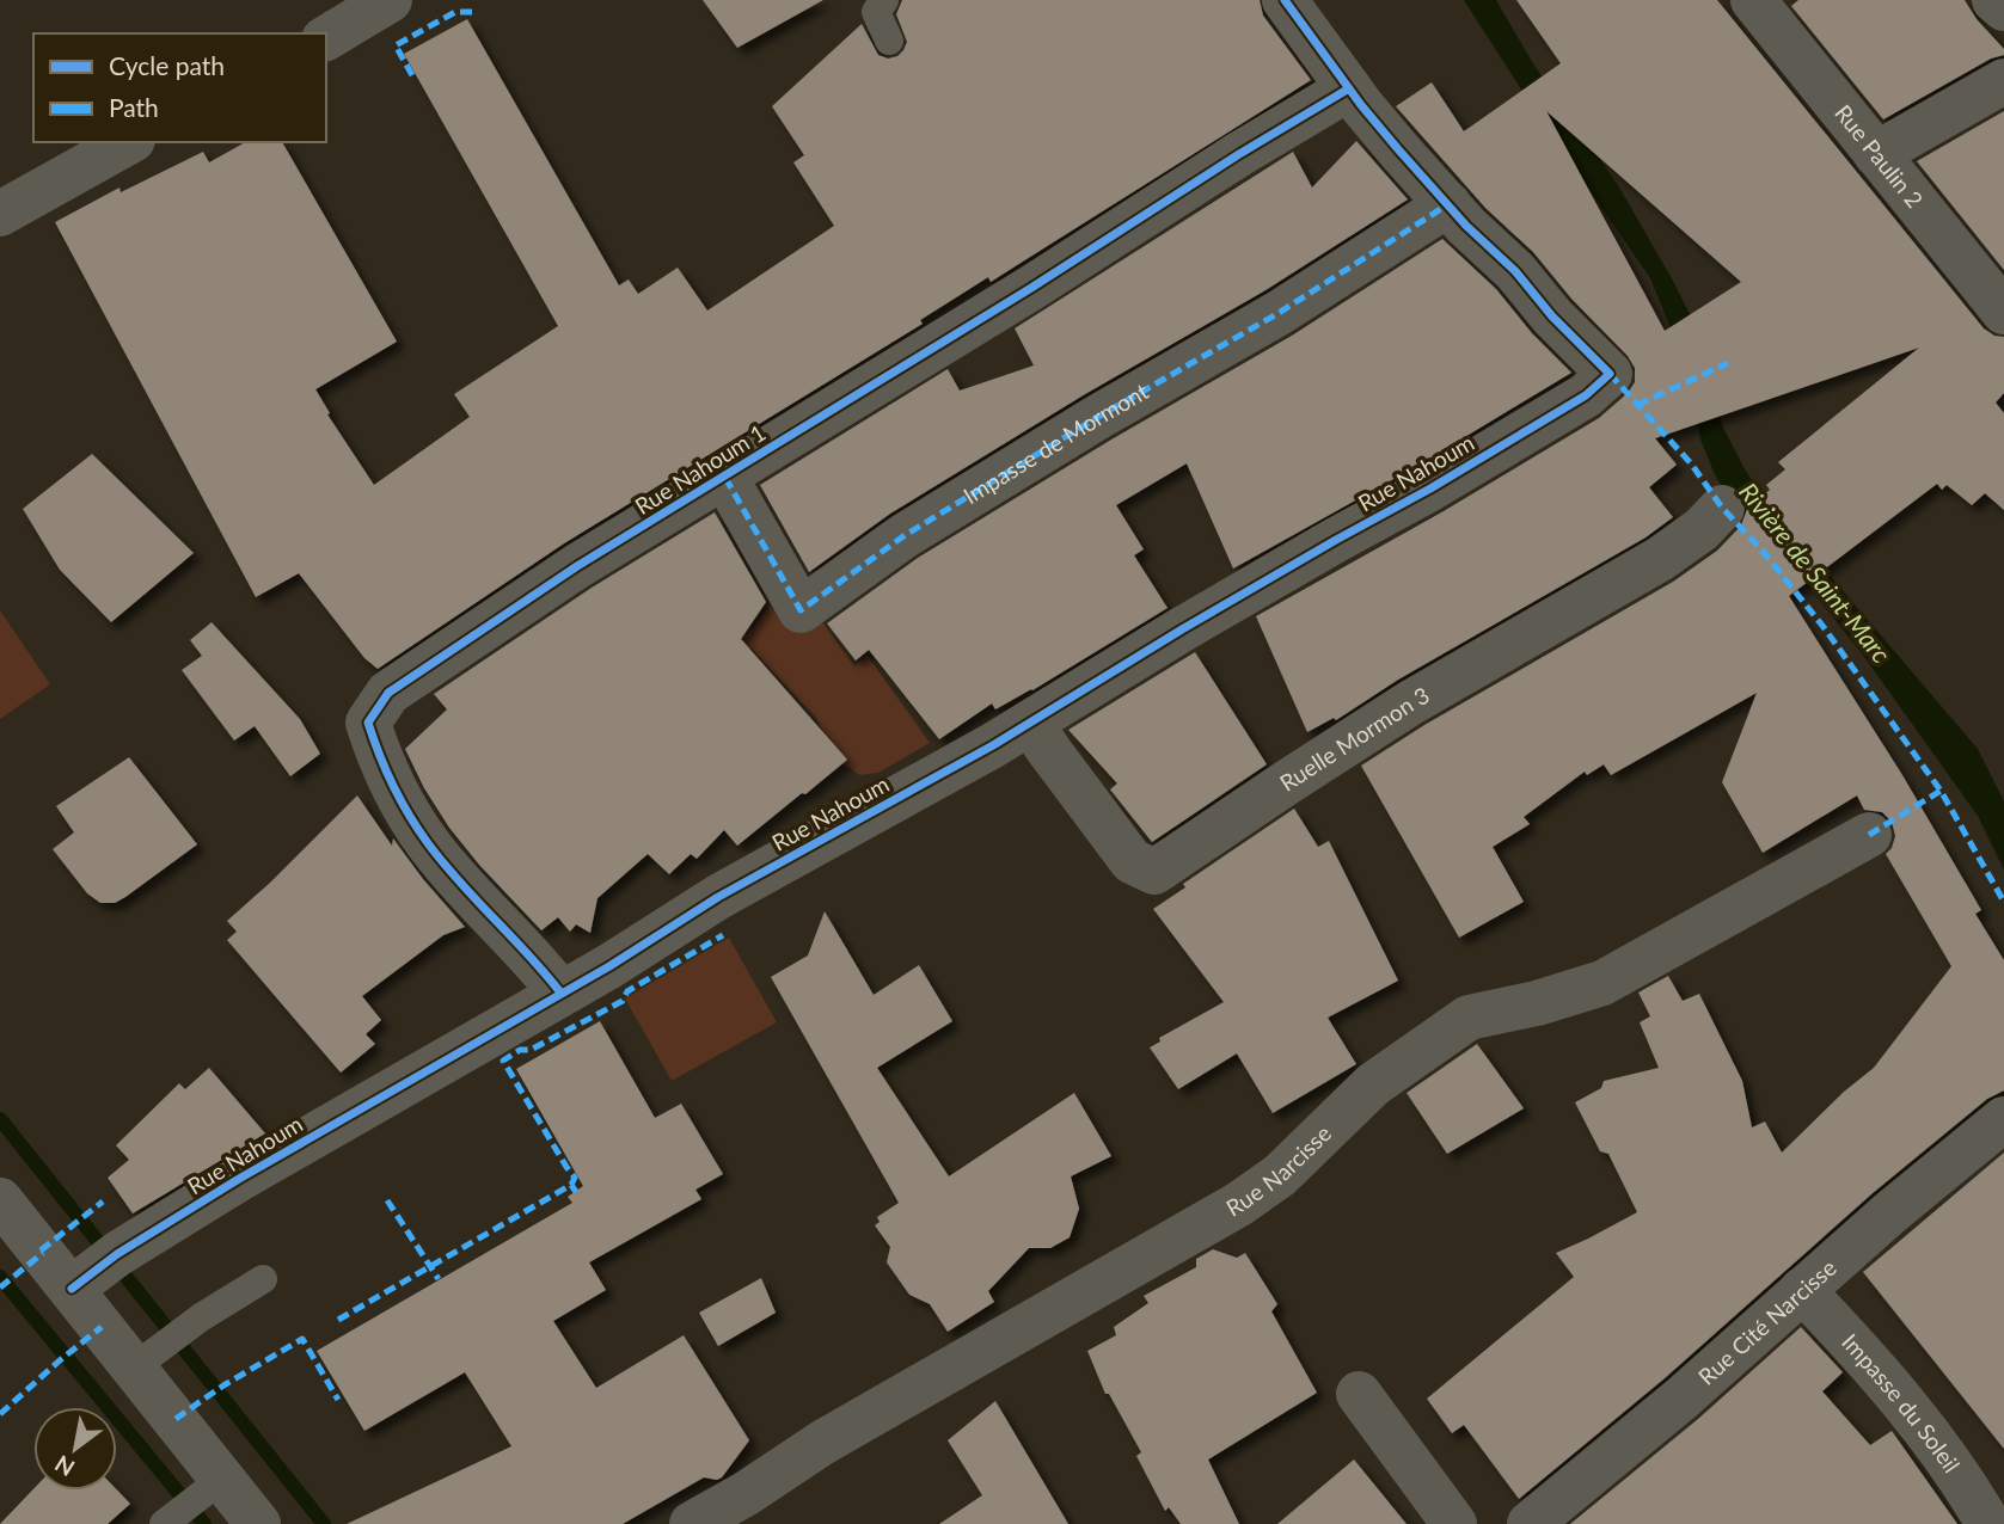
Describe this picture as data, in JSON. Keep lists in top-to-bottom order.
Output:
{
  "streets": {
    "street": [
      "Rue Paulin 2",
      "Impasse de Mormont",
      "Rue Nahoum 1",
      "Rue Nahoum",
      "Ruelle Mormon 3",
      "Rue Narcisse",
      "Rue Cité Narcisse",
      "Impasse du Soleil"
    ]
  },
  "crossings": [
    ["Impasse de Mormont", "Rue Nahoum 1"],
    ["Impasse de Mormont", "Rue Nahoum"],
    ["Rue Nahoum 1", "Rue Nahoum"],
    ["Rue Nahoum", "Ruelle Mormon 3"],
    ["Rue Cité Narcisse", "Impasse du Soleil"]
  ],
  "water": ["Rivière de Saint-Marc"],
  "legend": ["Cycle path", "Path"],
  "north": "bottom left"
}
